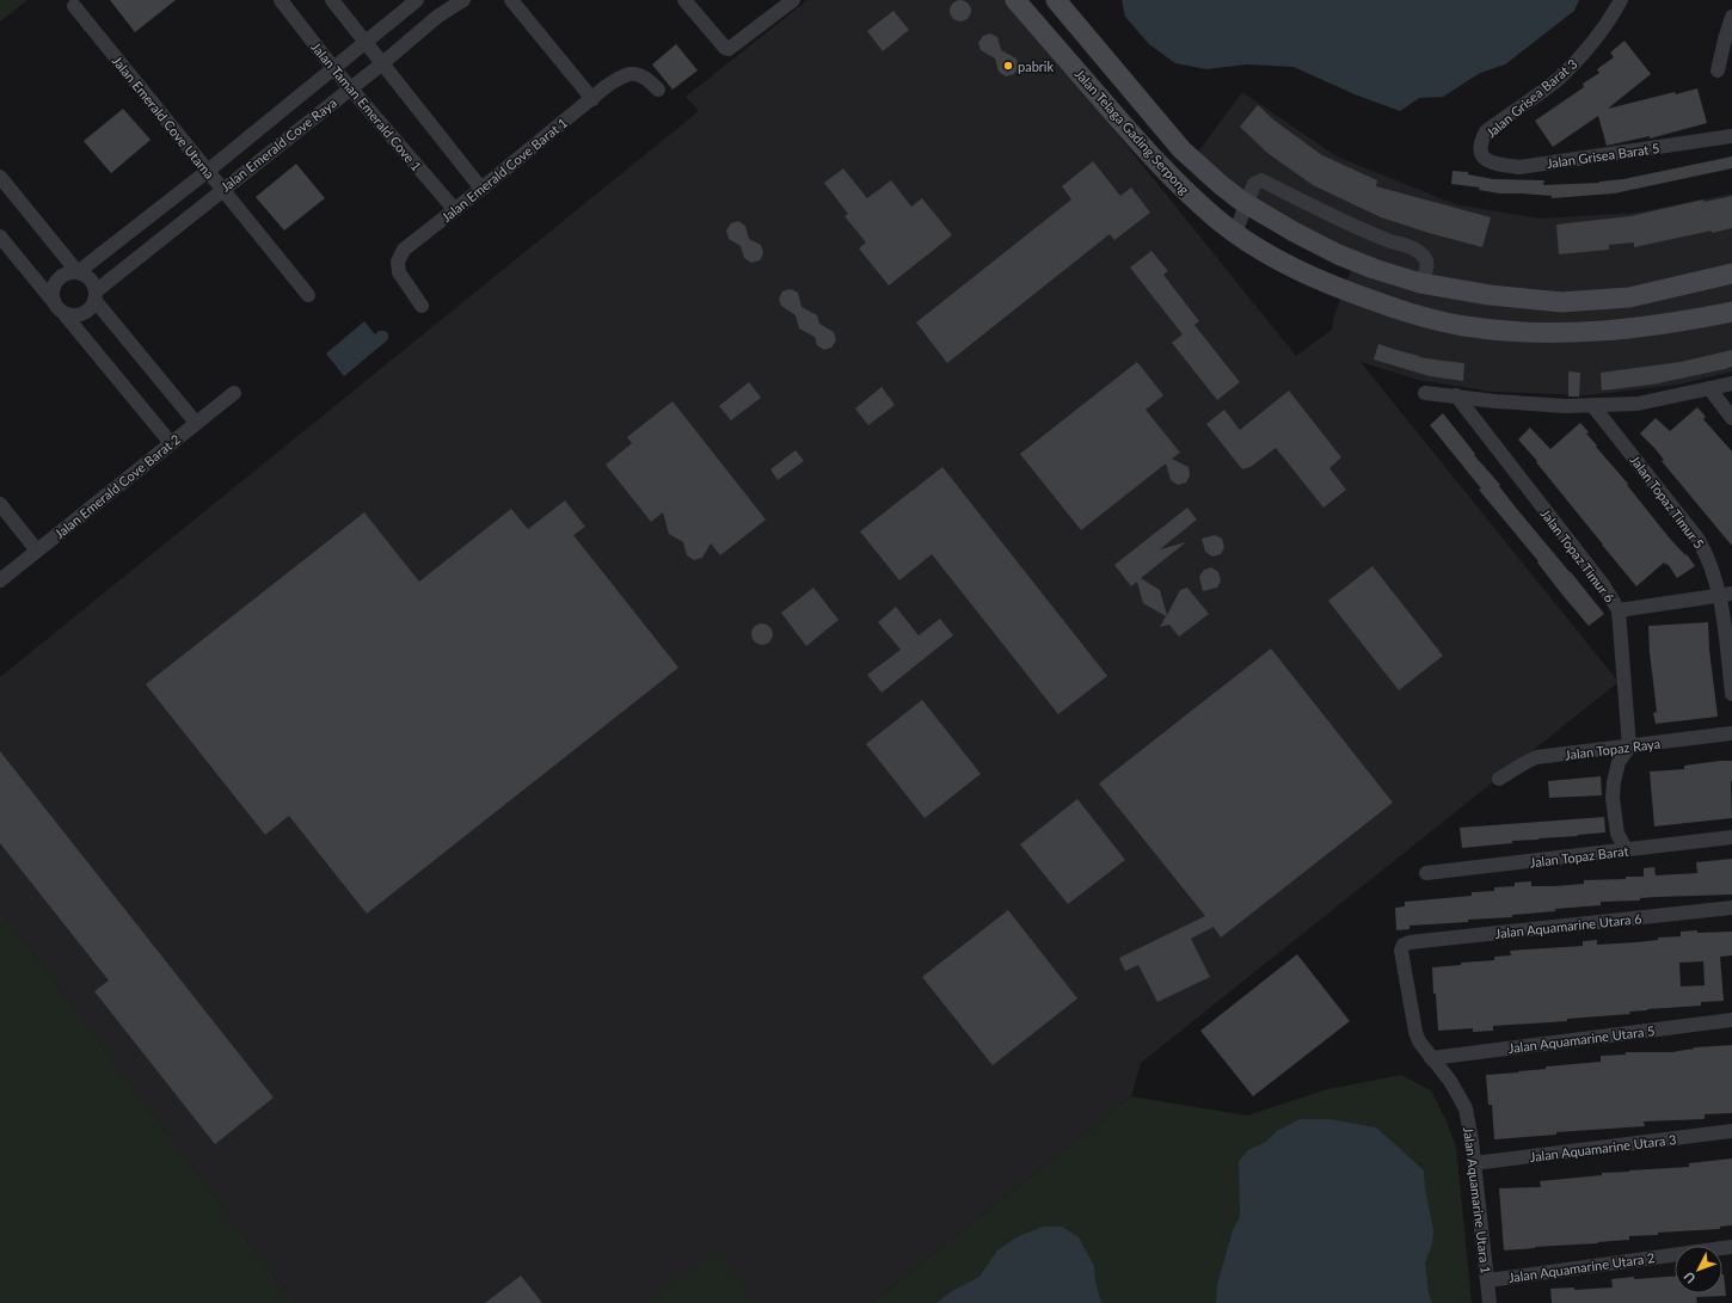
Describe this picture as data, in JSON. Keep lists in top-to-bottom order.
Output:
{
  "streets": {
    "main road": ["Jalan Telaga Gading Serpong"],
    "street": [
      "Jalan Grisea Barat 3",
      "Jalan Taman Emerald Cove 1",
      "Jalan Emerald Cove Utama",
      "Jalan Emerald Cove Raya",
      "Jalan Grisea Barat 5",
      "Jalan Emerald Cove Barat 1",
      "Jalan Emerald Cove Barat 2",
      "Jalan Topaz Timur 5",
      "Jalan Topaz Timur 6",
      "Jalan Topaz Raya",
      "Jalan Topaz Barat",
      "Jalan Aquamarine Utara 6",
      "Jalan Aquamarine Utara 5",
      "Jalan Aquamarine Utara 3",
      "Jalan Aquamarine Utara 1",
      "Jalan Aquamarine Utara 2"
    ]
  },
  "crossings": [
    ["Jalan Grisea Barat 3", "Jalan Grisea Barat 5"],
    ["Jalan Taman Emerald Cove 1", "Jalan Emerald Cove Raya"],
    ["Jalan Taman Emerald Cove 1", "Jalan Emerald Cove Barat 1"],
    ["Jalan Emerald Cove Utama", "Jalan Emerald Cove Raya"],
    ["Jalan Topaz Timur 6", "Jalan Topaz Raya"],
    ["Jalan Aquamarine Utara 6", "Jalan Aquamarine Utara 1"],
    ["Jalan Aquamarine Utara 5", "Jalan Aquamarine Utara 1"],
    ["Jalan Aquamarine Utara 3", "Jalan Aquamarine Utara 1"],
    ["Jalan Aquamarine Utara 1", "Jalan Aquamarine Utara 2"]
  ],
  "places": ["pabrik"],
  "north": "bottom left"
}
